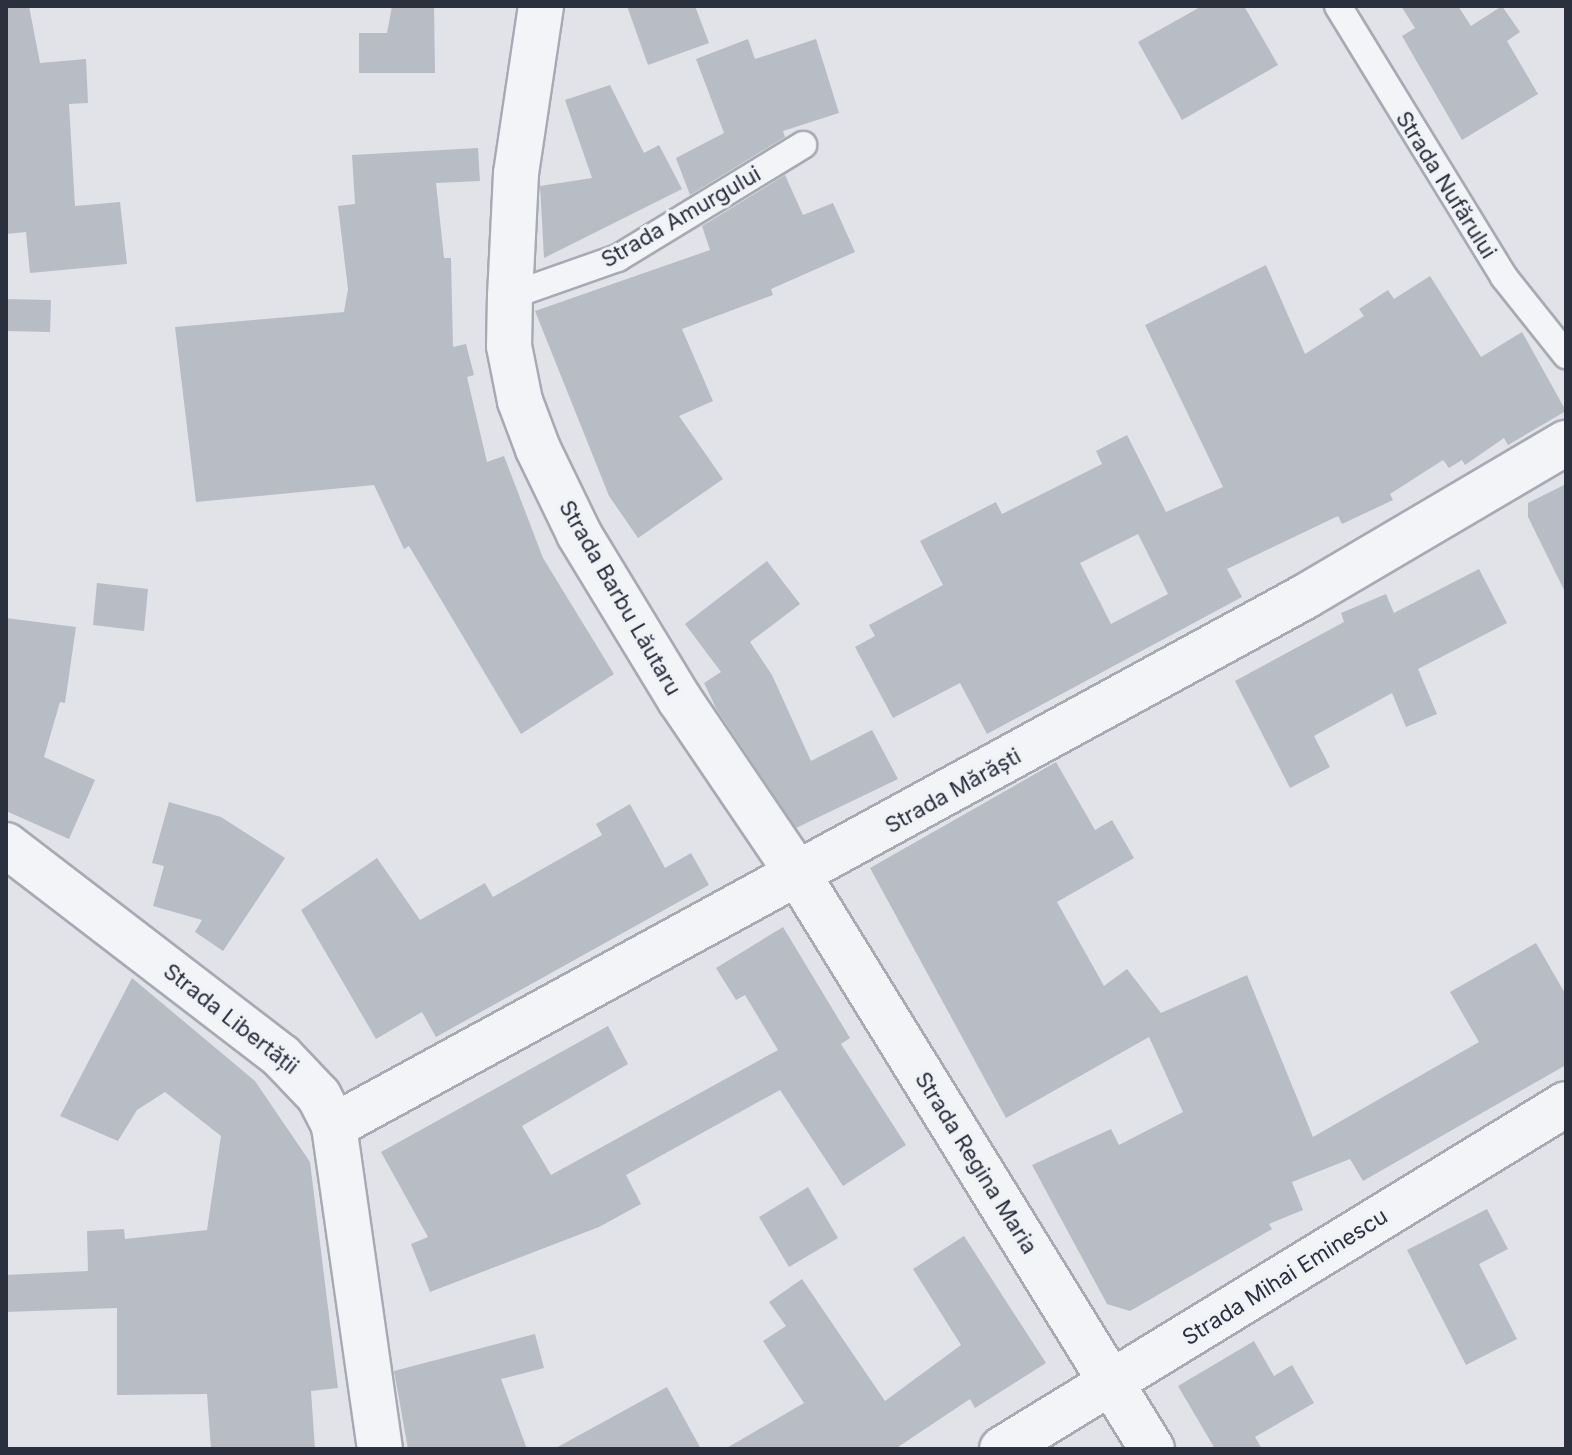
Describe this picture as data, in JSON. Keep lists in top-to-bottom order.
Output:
{
  "streets": {
    "street": [
      "Strada Barbu Lăutaru",
      "Strada Mărăști",
      "Strada Libertății",
      "Strada Regina Maria",
      "Strada Mihai Eminescu"
    ],
    "lane": ["Strada Nufărului", "Strada Amurgului"]
  },
  "crossings": [
    ["Strada Amurgului", "Strada Barbu Lăutaru"],
    ["Strada Barbu Lăutaru", "Strada Mărăști"],
    ["Strada Barbu Lăutaru", "Strada Regina Maria"],
    ["Strada Mărăști", "Strada Libertății"],
    ["Strada Mărăști", "Strada Regina Maria"],
    ["Strada Regina Maria", "Strada Mihai Eminescu"]
  ]
}
